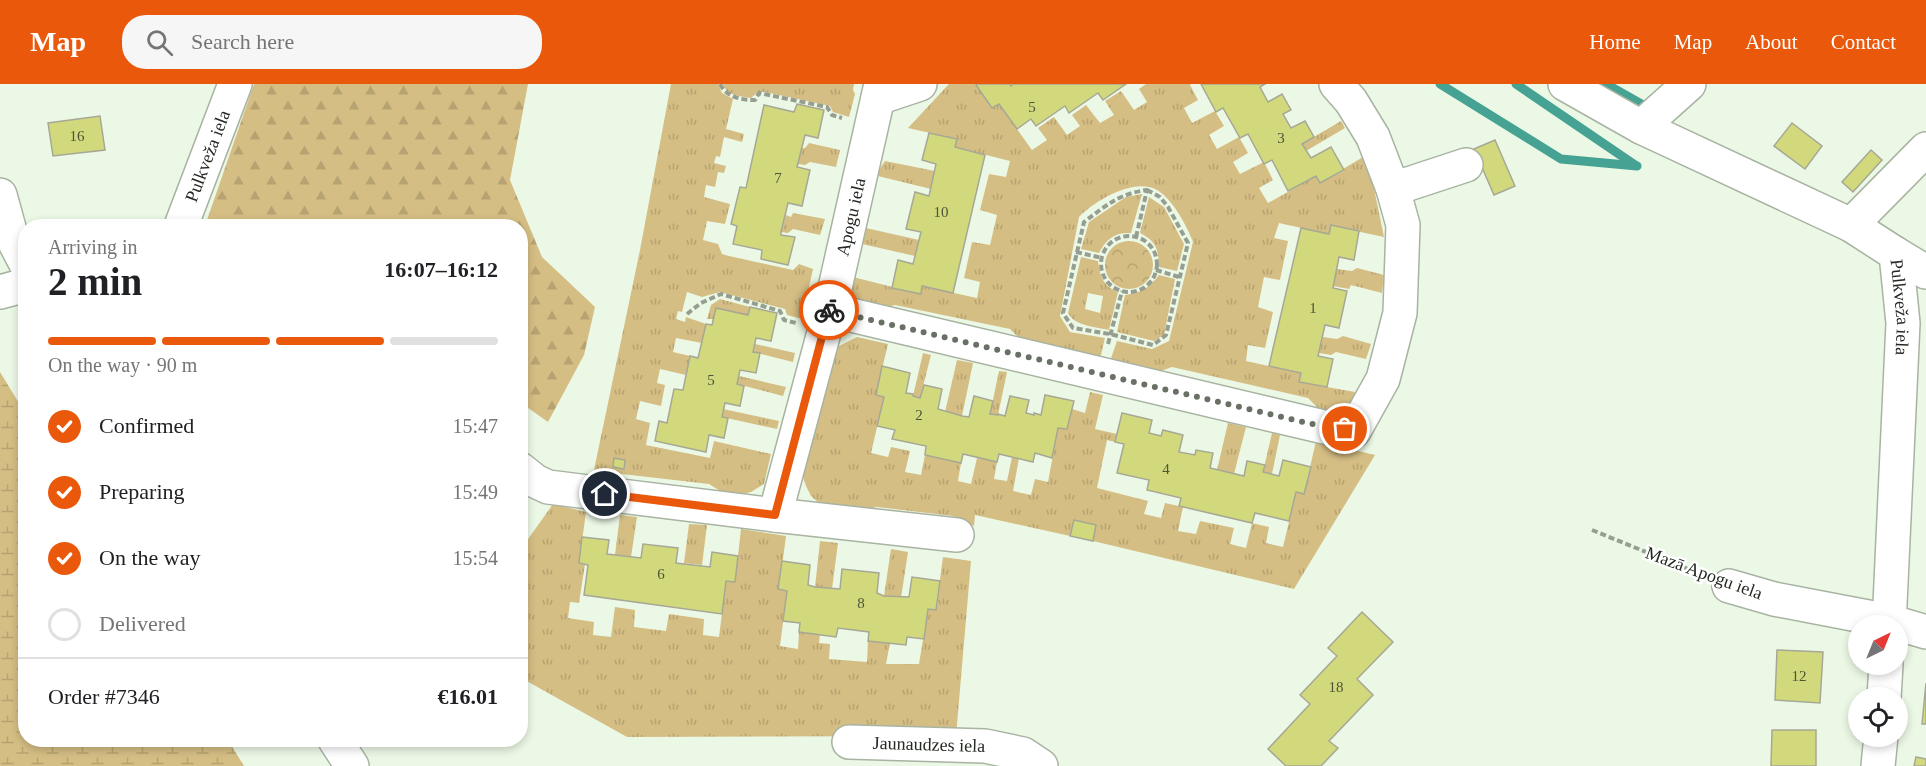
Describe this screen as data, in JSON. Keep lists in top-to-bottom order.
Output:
{
  "streets": {
    "street": [
      "Pulkveža iela",
      "Apogu iela",
      "Mazā Apogu iela",
      "Jaunaudzes iela"
    ]
  },
  "house_numbers": [
    "5",
    "16",
    "3",
    "7",
    "10",
    "1",
    "5",
    "2",
    "4",
    "6",
    "8",
    "12",
    "18"
  ],
  "north": "top right",
  "page": {
    "header": "Map",
    "search": "Search here",
    "nav": [
      "Home",
      "Map",
      "About",
      "Contact"
    ],
    "heading": ["2 min", "Arriving in", "16:07–16:12"],
    "panel": ["Order #7346", "€16.01"],
    "bar": "On the way · 90 m",
    "list": [
      ["Confirmed", "15:47"],
      ["Preparing", "15:49"],
      ["On the way", "15:54"],
      "Delivered"
    ]
  }
}
